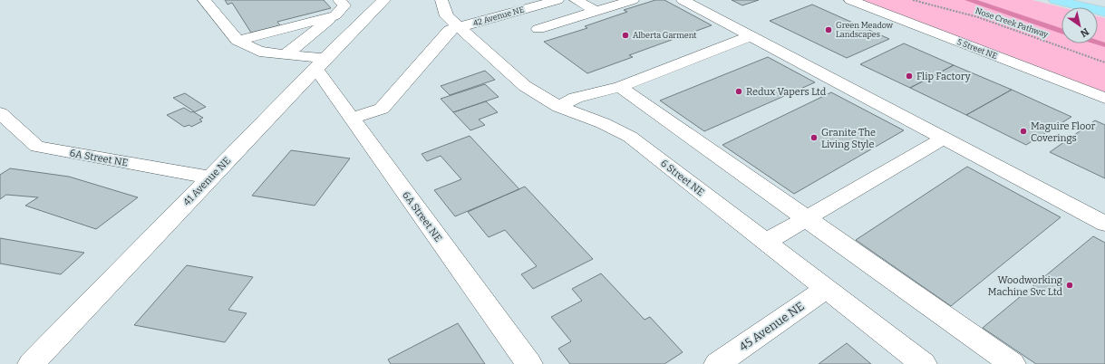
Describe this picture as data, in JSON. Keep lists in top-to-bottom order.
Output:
{
  "streets": {
    "street": [
      "42 Avenue NE",
      "5 Street NE",
      "6A Street NE",
      "6 Street NE",
      "41 Avenue NE",
      "45 Avenue NE"
    ],
    "path": ["Nose Creek Pathway"]
  },
  "crossings": [
    ["42 Avenue NE", "6A Street NE"],
    ["42 Avenue NE", "6 Street NE"],
    ["6A Street NE", "41 Avenue NE"],
    ["6 Street NE", "45 Avenue NE"]
  ],
  "places": [
    "Green Meadow Landscapes",
    "Alberta Garment",
    "Flip Factory",
    "Redux Vapers Ltd",
    "Maguire Floor Coverings",
    "Granite The Living Style",
    "Woodworking Machine Svc Ltd"
  ],
  "north": "bottom right"
}
